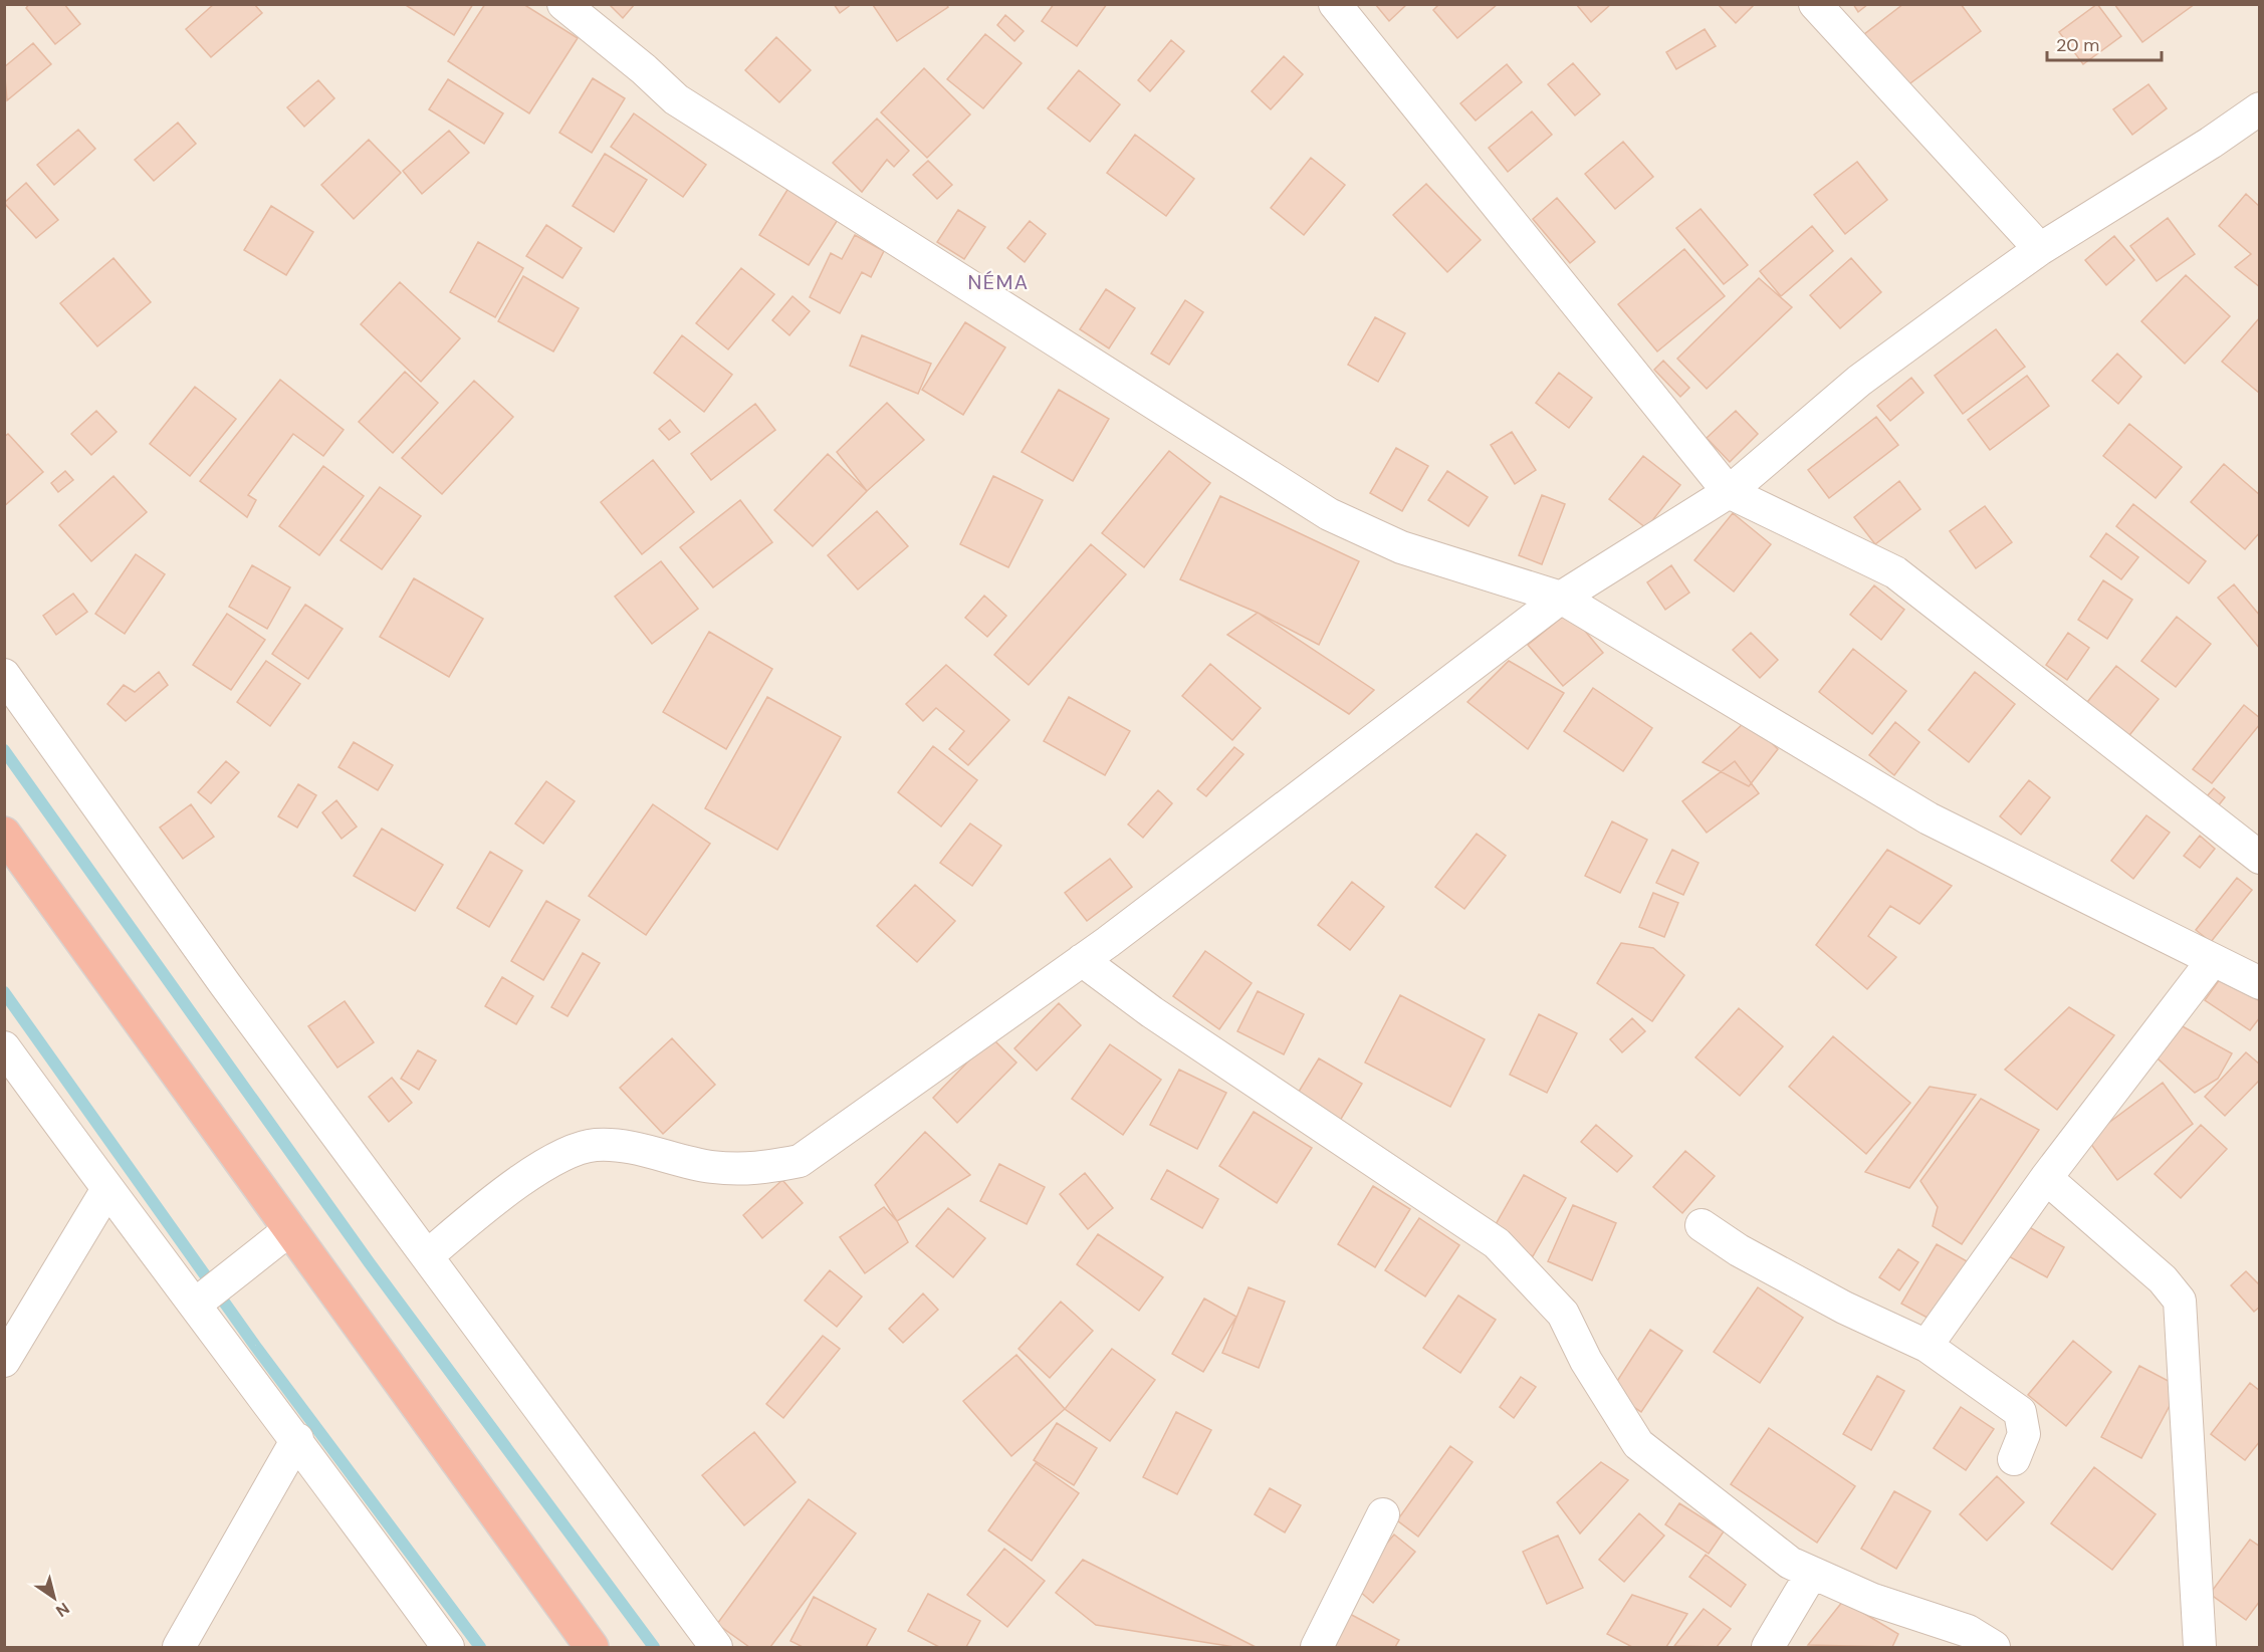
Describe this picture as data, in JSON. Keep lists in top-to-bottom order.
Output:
{
  "districts": ["NÉMA"],
  "scale_bar": "20 m",
  "north": "bottom right"
}
